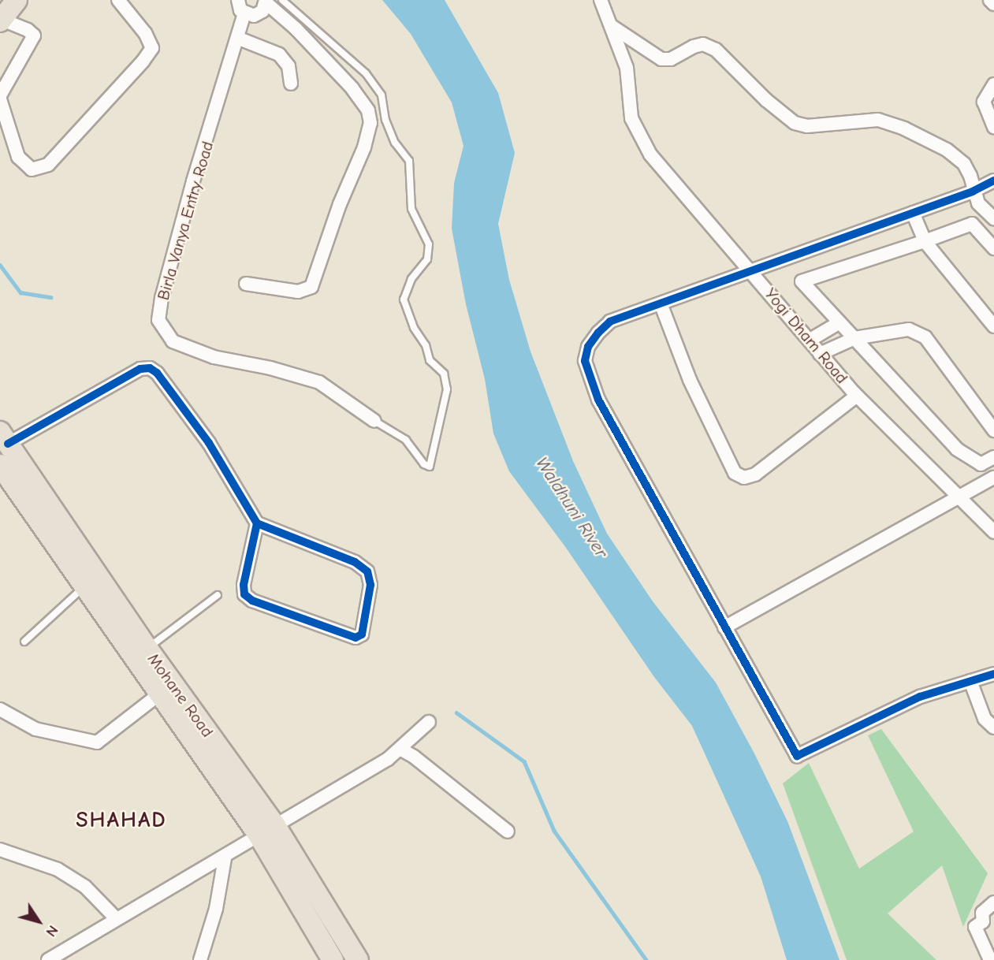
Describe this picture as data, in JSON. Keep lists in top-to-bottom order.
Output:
{
  "streets": {
    "main road": ["Mohane Road"],
    "street": ["Birla Vanya Entry Road", "Yogi Dham Road"]
  },
  "districts": ["SHAHAD"],
  "water": ["Waldhuni River"],
  "north": "bottom right"
}
